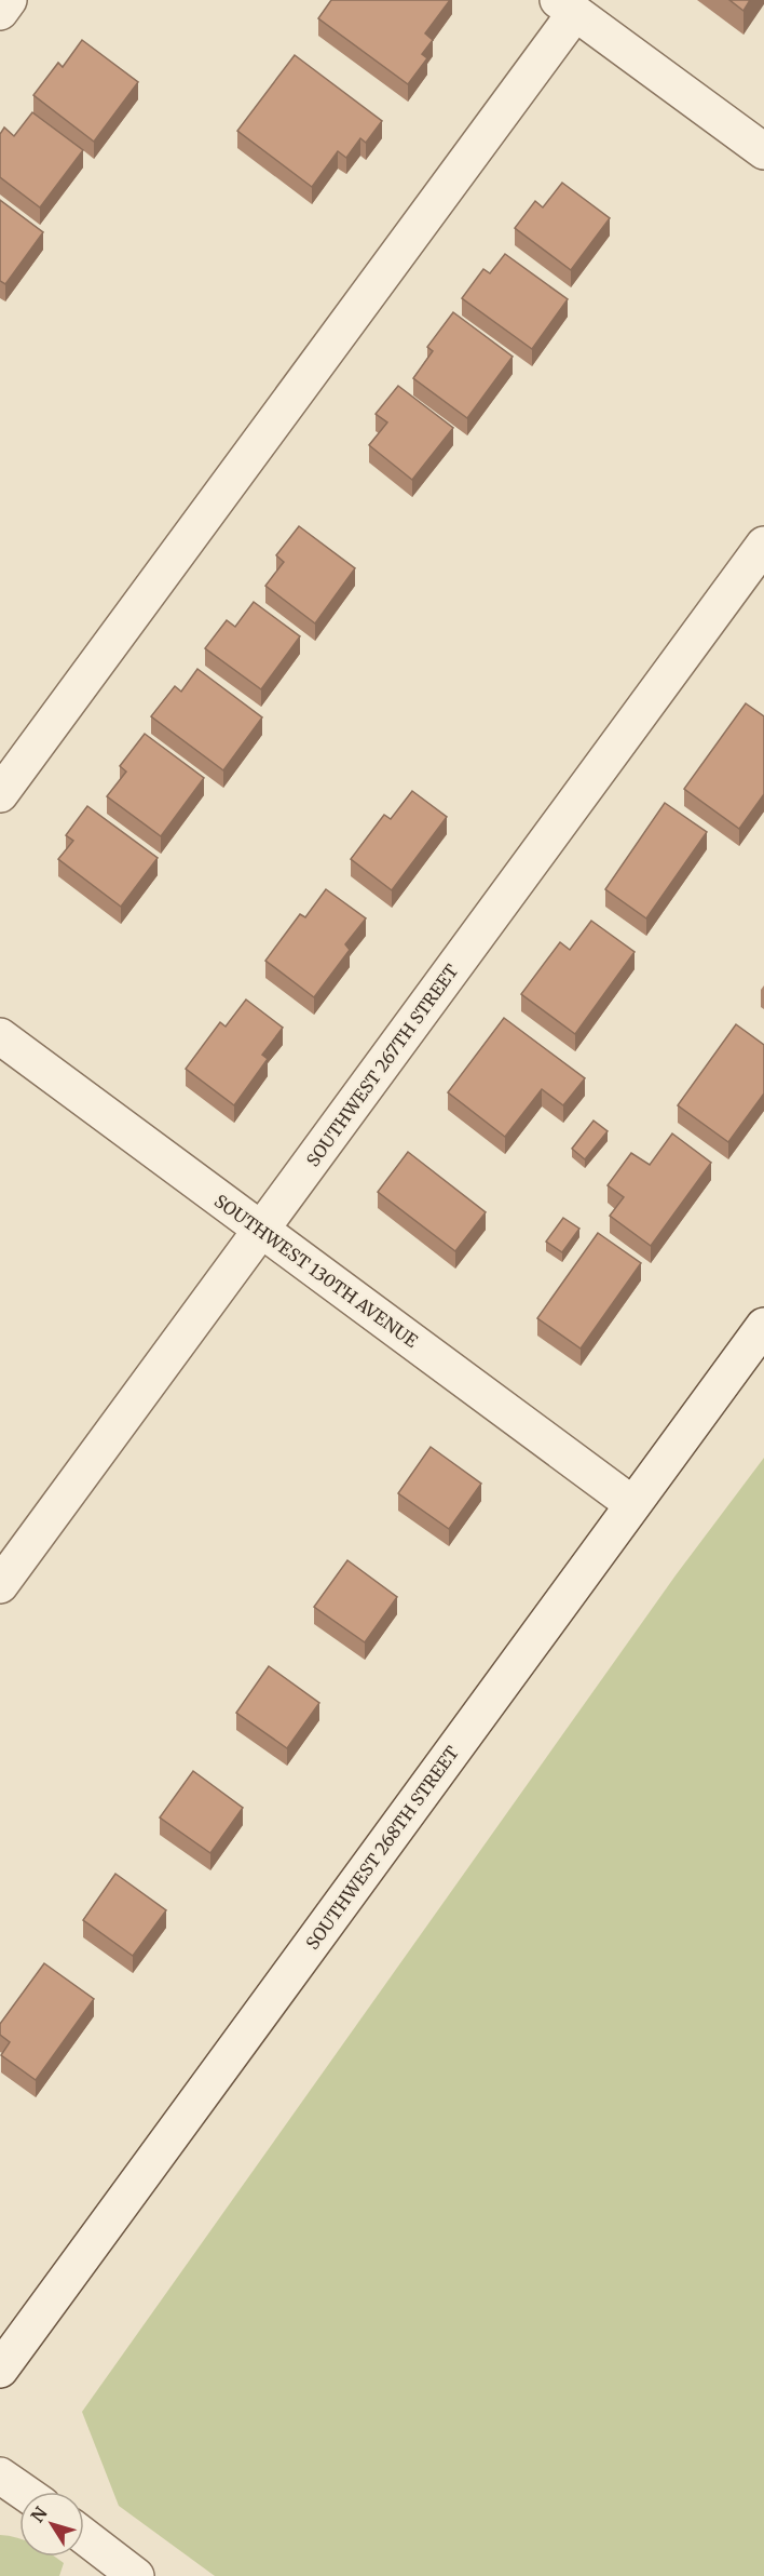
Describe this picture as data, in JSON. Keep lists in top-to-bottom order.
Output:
{
  "streets": {
    "street": ["SOUTHWEST 267TH STREET", "SOUTHWEST 130TH AVENUE", "SOUTHWEST 268TH STREET"]
  },
  "crossings": [
    ["SOUTHWEST 267TH STREET", "SOUTHWEST 130TH AVENUE"],
    ["SOUTHWEST 130TH AVENUE", "SOUTHWEST 268TH STREET"]
  ],
  "north": "top left"
}
